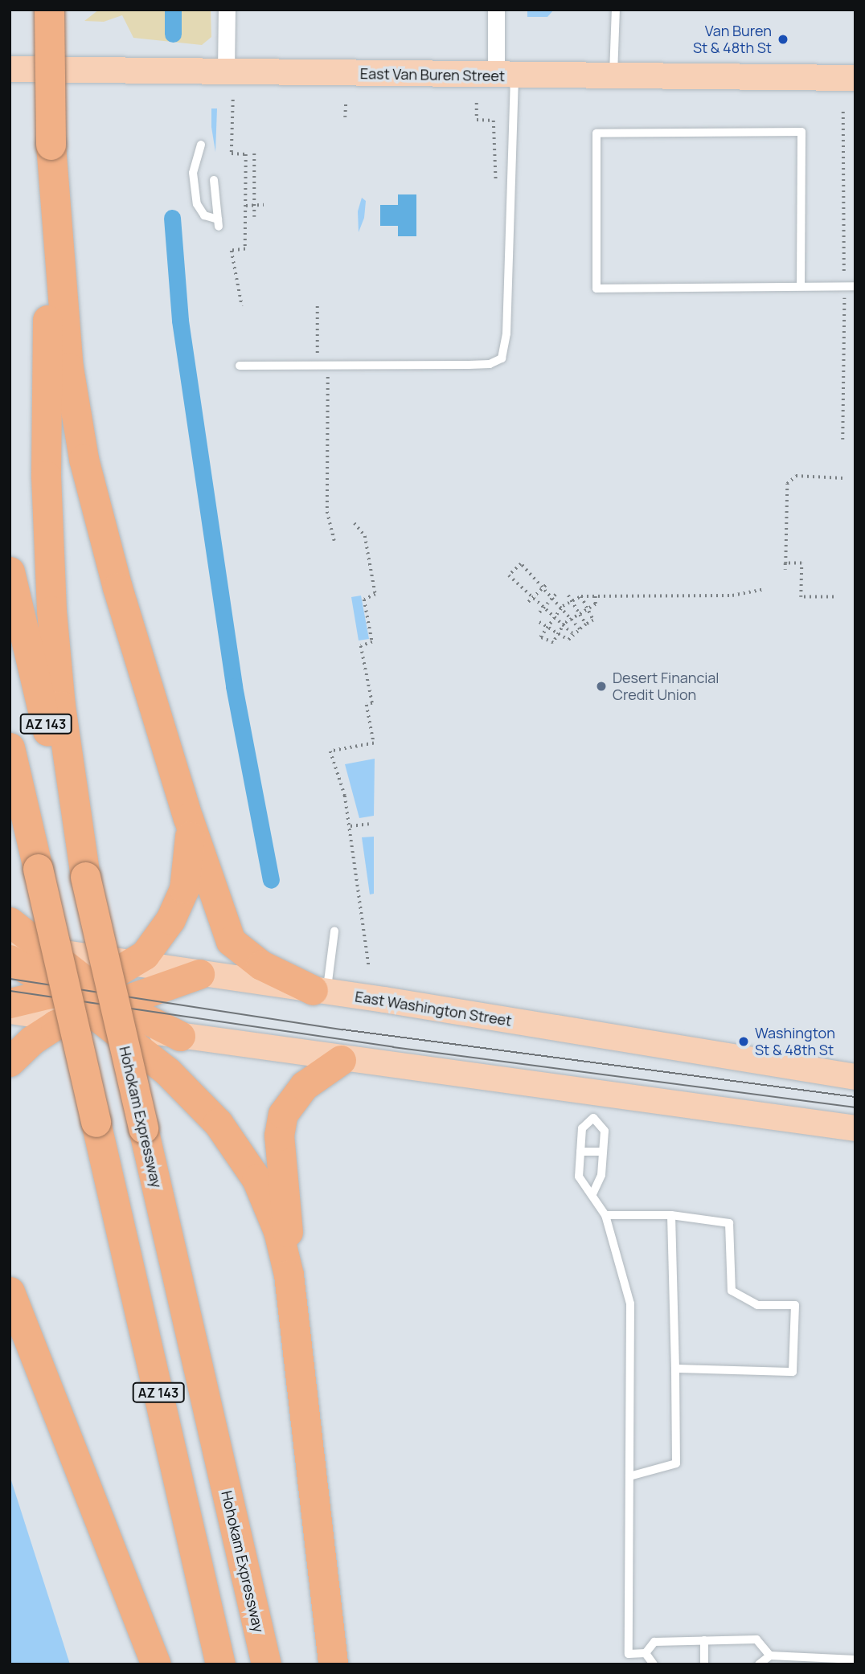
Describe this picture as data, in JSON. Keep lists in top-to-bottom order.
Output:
{
  "streets": {
    "highway": ["AZ 143", "Hohokam Expressway"],
    "main road": ["East Van Buren Street", "East Washington Street"]
  },
  "places": ["Van Buren St & 48th St", "Desert Financial Credit Union", "Washington St & 48th St"]
}
